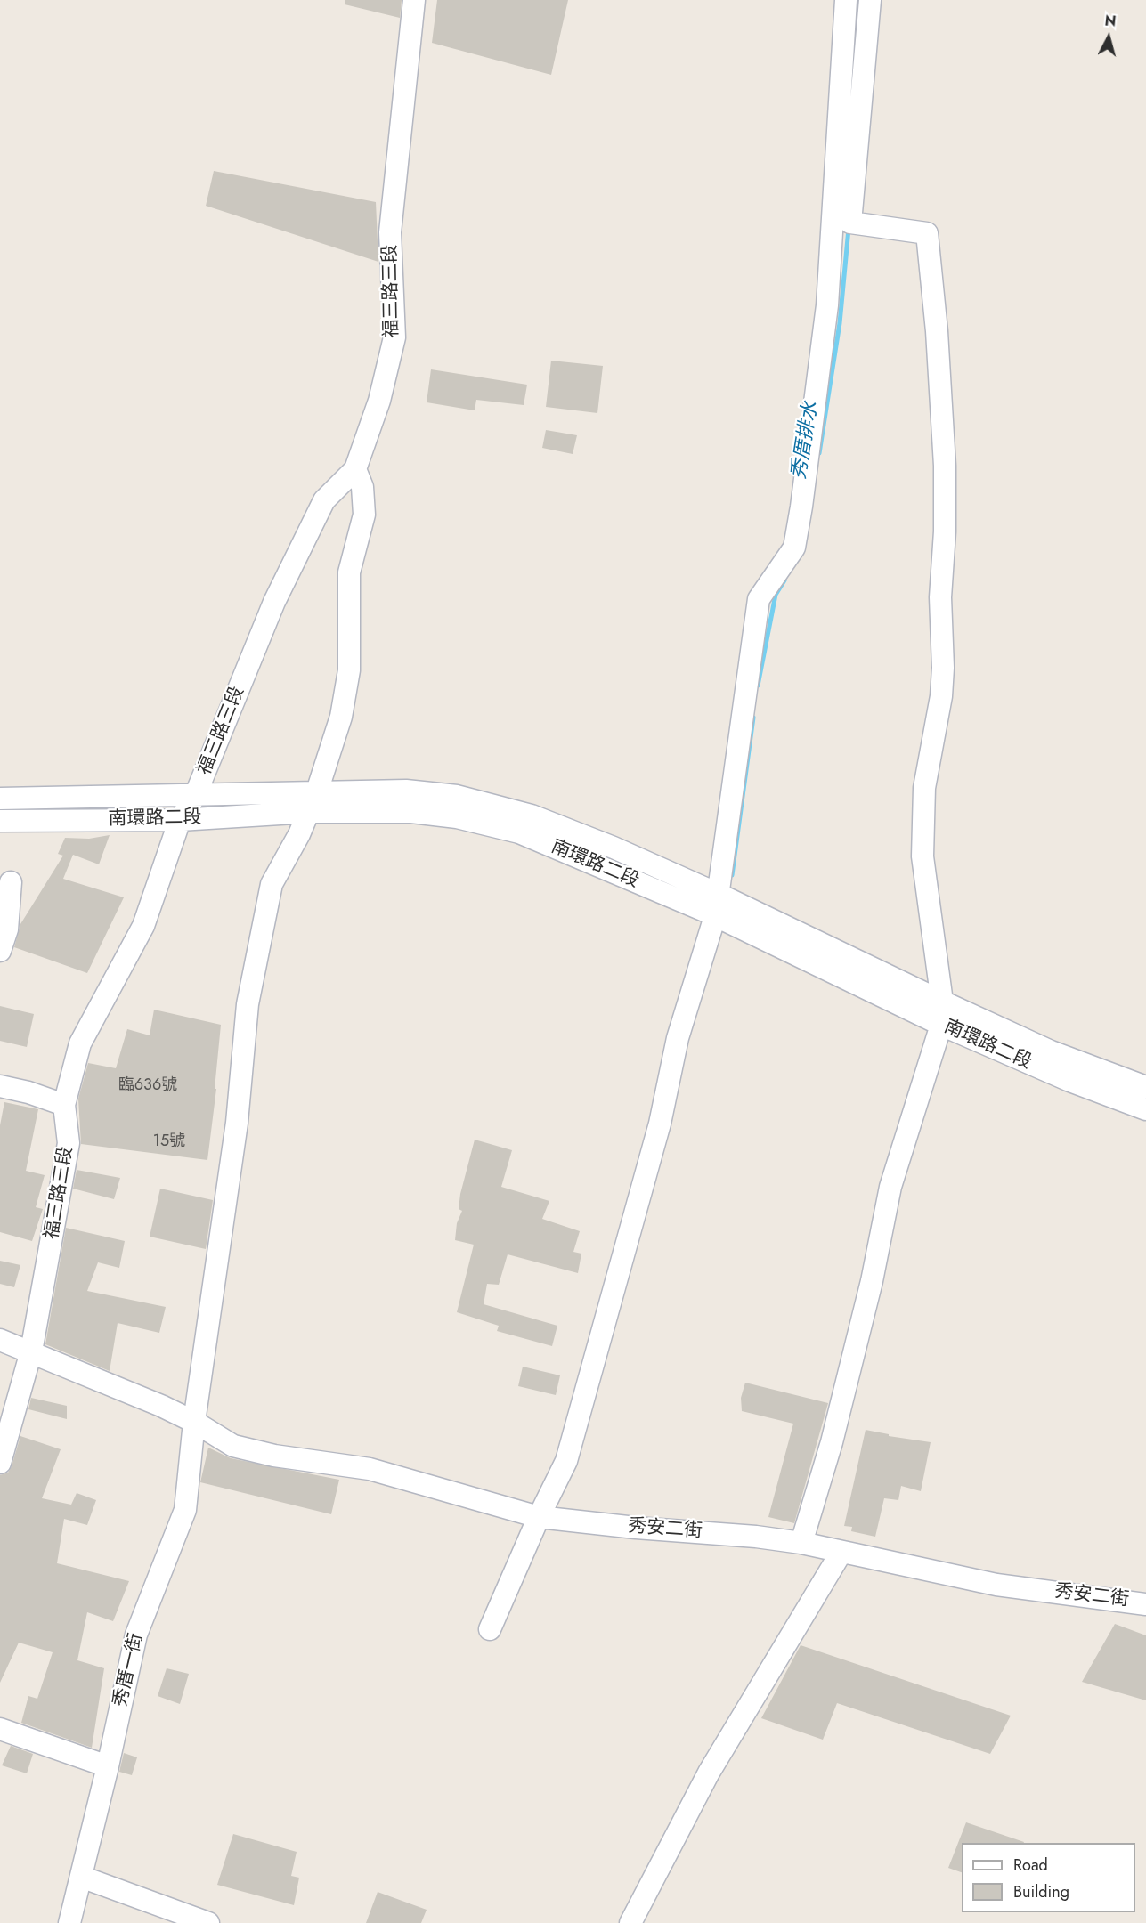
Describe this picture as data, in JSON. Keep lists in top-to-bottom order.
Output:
{
  "streets": {
    "street": [
      "福三路三段",
      "南環路二段",
      "秀安二街",
      "秀厝一街"
    ]
  },
  "crossings": [
    ["福三路三段", "南環路二段"],
    ["福三路三段", "秀安二街"],
    ["福三路三段", "秀厝一街"],
    ["南環路二段", "秀厝一街"],
    ["秀安二街", "秀厝一街"]
  ],
  "water": ["秀厝排水"],
  "house_numbers": ["臨636號", "15號"],
  "legend": ["Road", "Building"],
  "north": "top"
}
